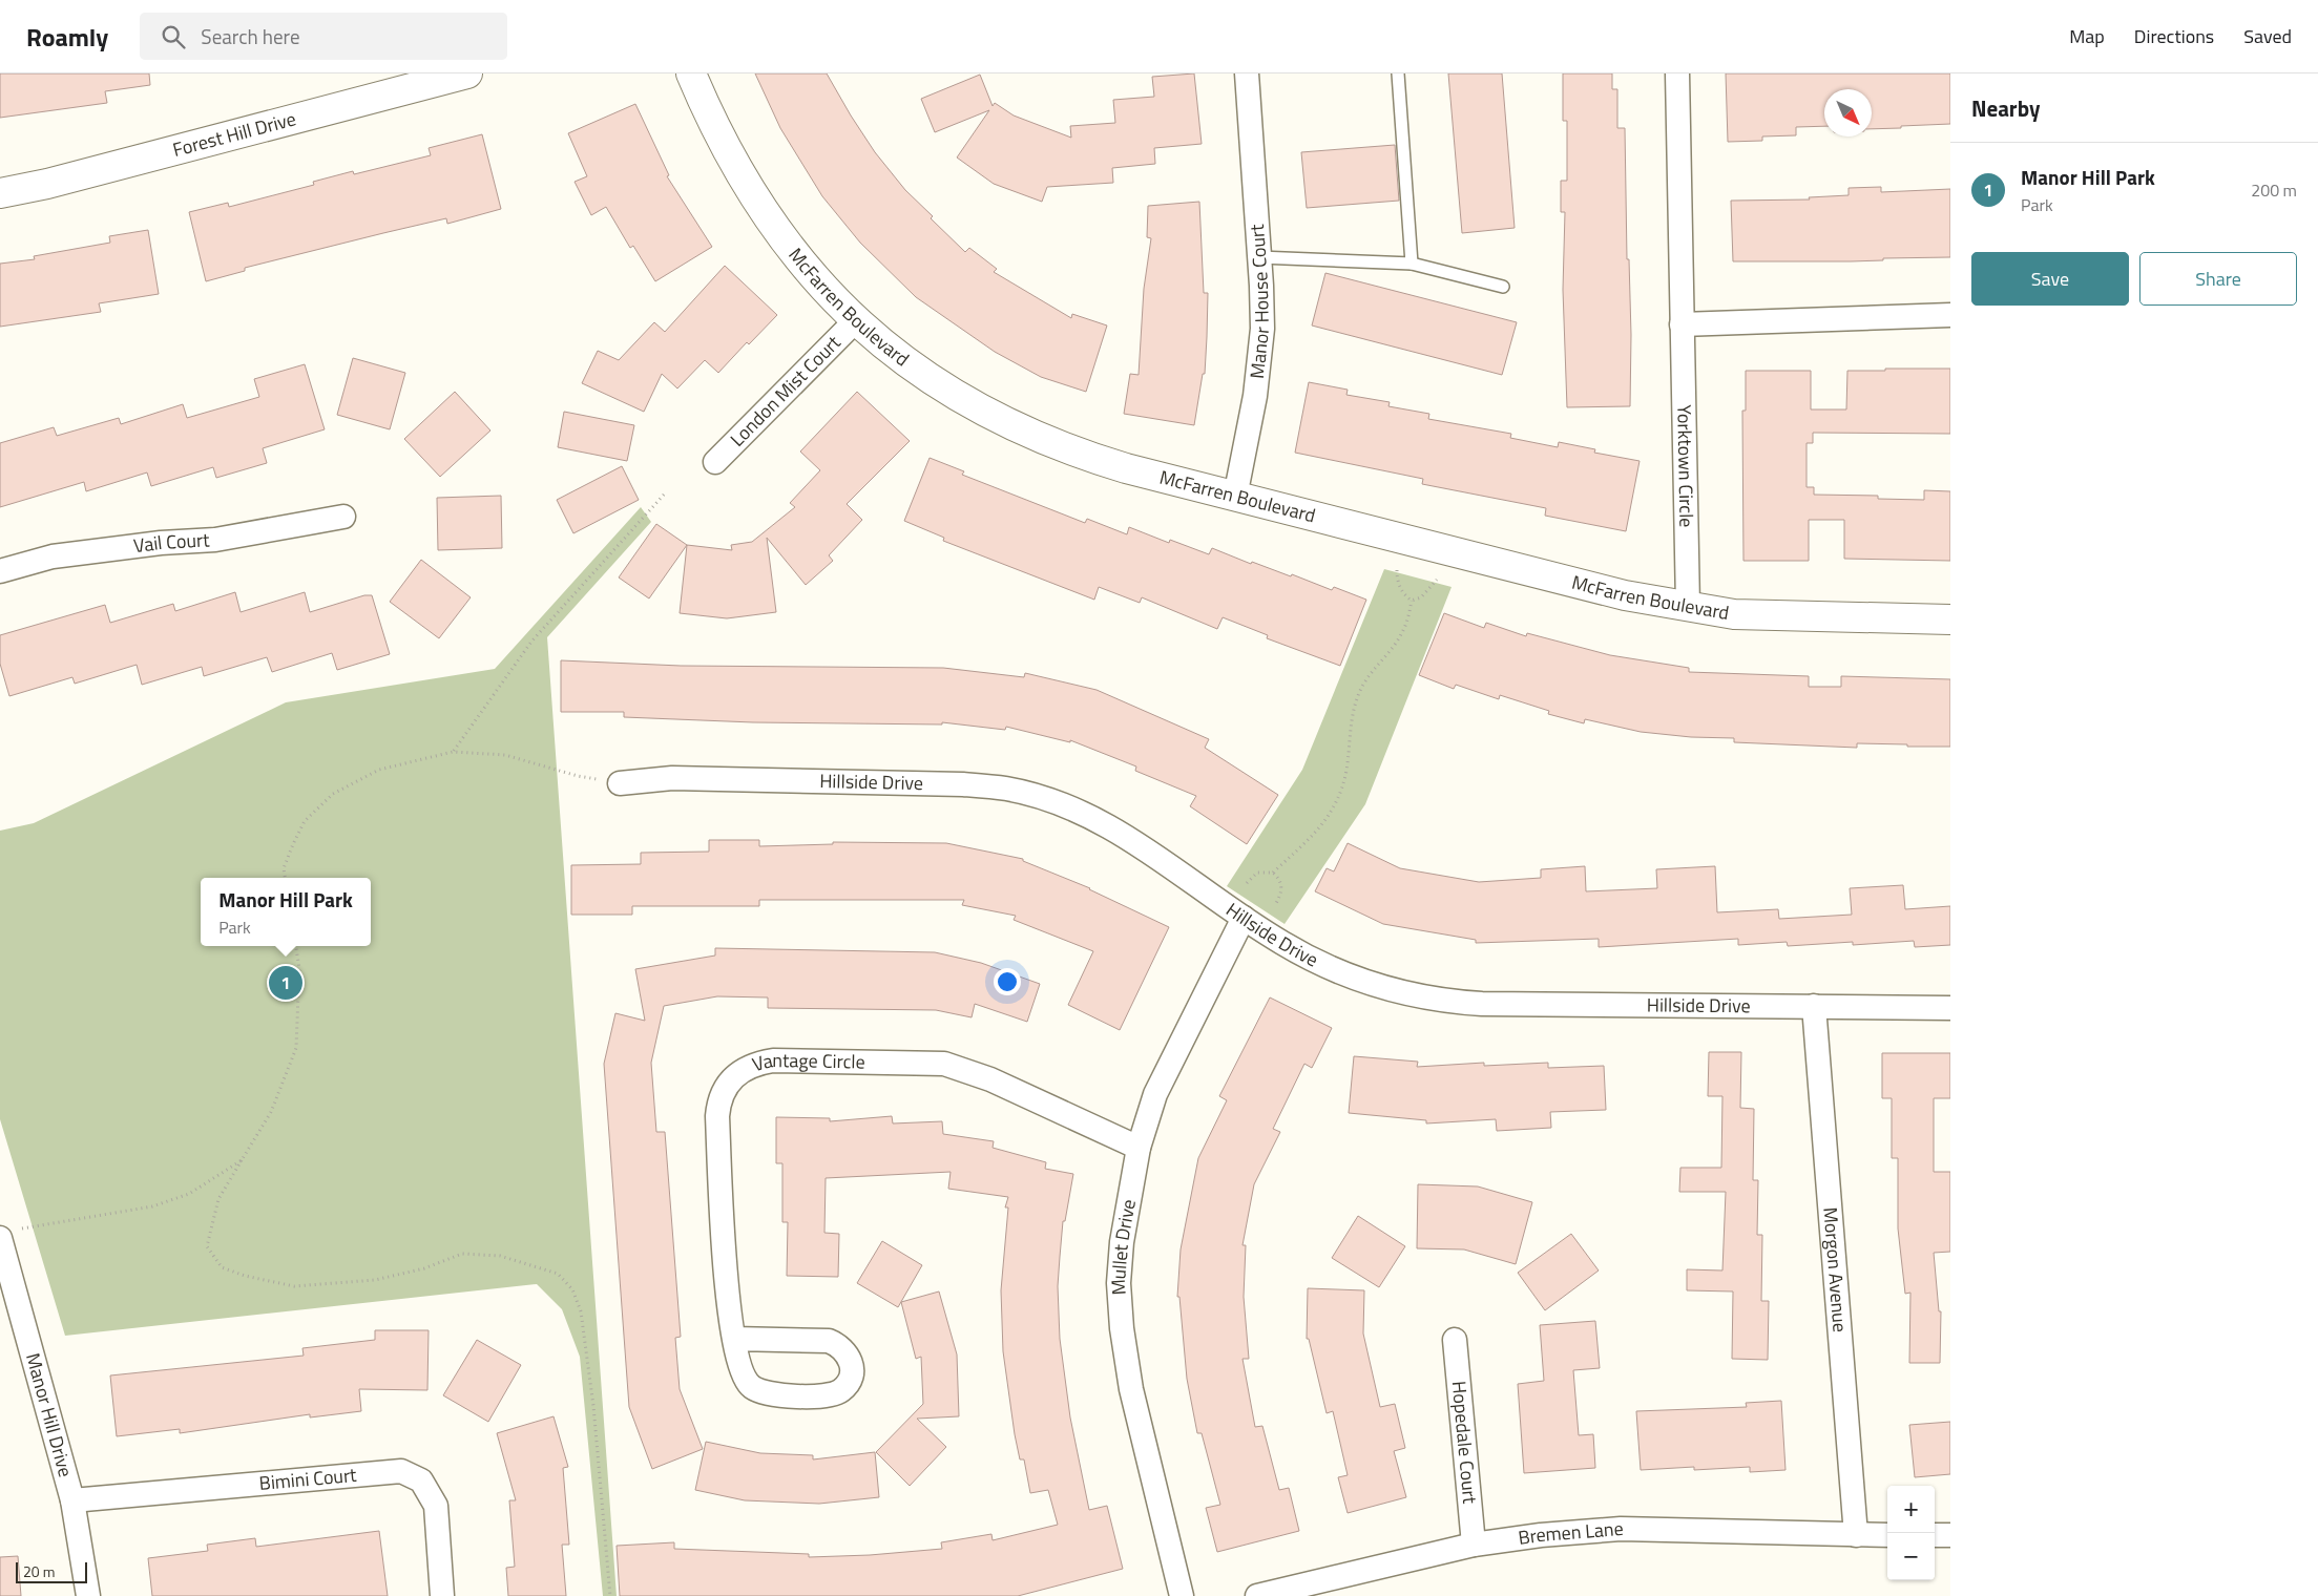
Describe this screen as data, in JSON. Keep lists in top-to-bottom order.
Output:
{
  "streets": {
    "street": [
      "Forest Hill Drive",
      "Manor House Court",
      "McFarren Boulevard",
      "London Mist Court",
      "Yorktown Circle",
      "Vail Court",
      "Hillside Drive",
      "Vantage Circle",
      "Mullet Drive",
      "Morgon Avenue",
      "Manor Hill Drive",
      "Hopedale Court",
      "Bimini Court",
      "Bremen Lane"
    ]
  },
  "crossings": [
    ["Manor House Court", "McFarren Boulevard"],
    ["McFarren Boulevard", "London Mist Court"],
    ["McFarren Boulevard", "Yorktown Circle"],
    ["Hillside Drive", "Mullet Drive"],
    ["Hillside Drive", "Morgon Avenue"],
    ["Vantage Circle", "Mullet Drive"],
    ["Morgon Avenue", "Bremen Lane"],
    ["Manor Hill Drive", "Bimini Court"],
    ["Hopedale Court", "Bremen Lane"]
  ],
  "scale_bar": "20 m",
  "north": "bottom right",
  "page": {
    "header": "Roamly",
    "search": "Search here",
    "nav": ["Map", "Directions", "Saved"],
    "heading": "Nearby",
    "list": [
      {
        "mark": "1",
        "name": "Manor Hill Park",
        "note": "Park",
        "value": "200 m"
      }
    ],
    "buttons": ["Save", "Share"],
    "popup": ["Manor Hill Park", "Park"],
    "pins": "1",
    "map_buttons": ["+", "−"],
    "scale": "20 m"
  }
}
